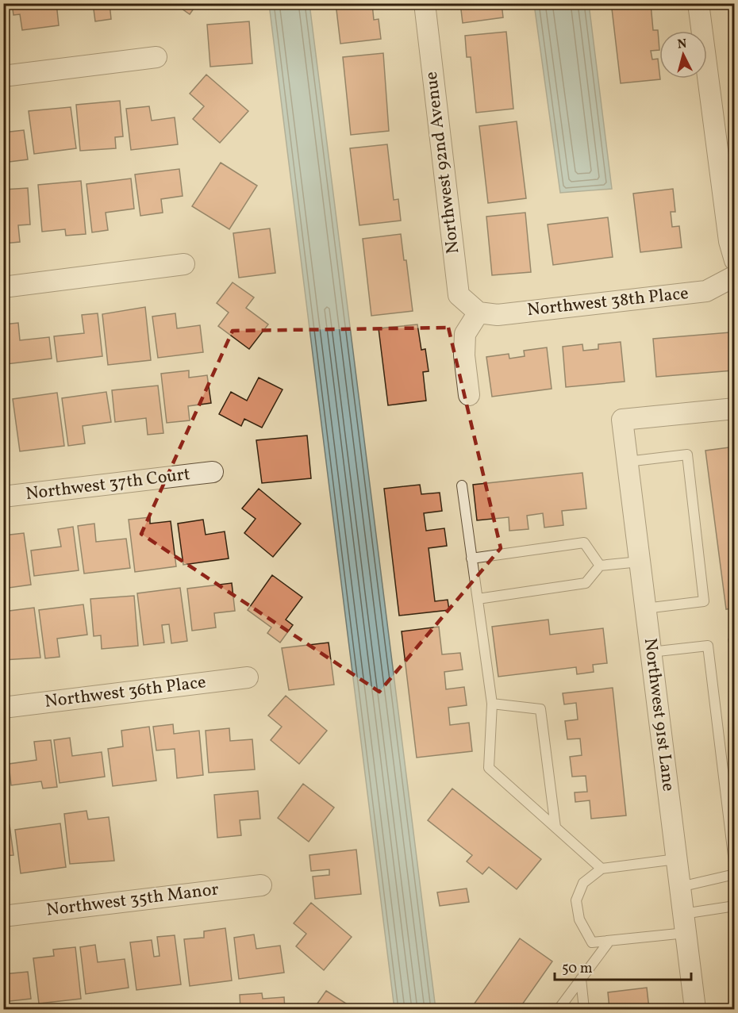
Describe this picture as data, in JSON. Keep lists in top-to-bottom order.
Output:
{
  "streets": {
    "street": [
      "Northwest 92nd Avenue",
      "Northwest 38th Place",
      "Northwest 37th Court",
      "Northwest 36th Place",
      "Northwest 91st Lane",
      "Northwest 35th Manor"
    ]
  },
  "crossings": [
    ["Northwest 92nd Avenue", "Northwest 38th Place"]
  ],
  "scale_bar": "50 m",
  "north": "top"
}
